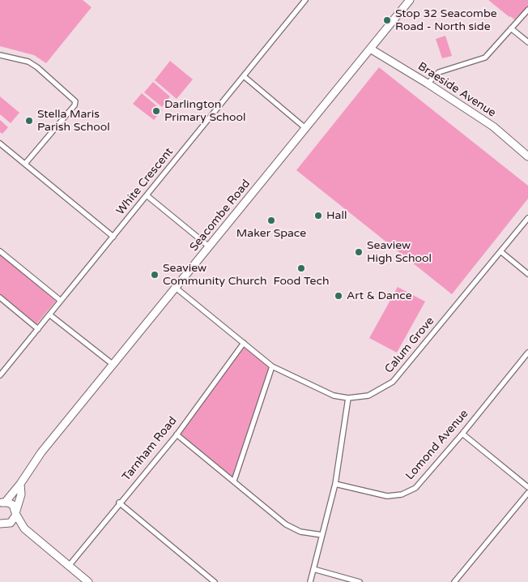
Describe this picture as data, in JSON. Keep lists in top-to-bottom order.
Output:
{
  "streets": {
    "main road": ["Braeside Avenue", "Seacombe Road"],
    "street": [
      "White Crescent",
      "Calum Grove",
      "Lomond Avenue",
      "Tarnham Road"
    ]
  },
  "crossings": [
    ["Braeside Avenue", "Seacombe Road"],
    ["Seacombe Road", "Calum Grove"],
    ["Calum Grove", "Tarnham Road"]
  ],
  "places": [
    "Stop 32 Seacombe Road - North side",
    "Darlington Primary School",
    "Stella Maris Parish School",
    "Hall",
    "Maker Space",
    "Seaview High School",
    "Food Tech",
    "Seaview Community Church",
    "Art & Dance"
  ]
}
